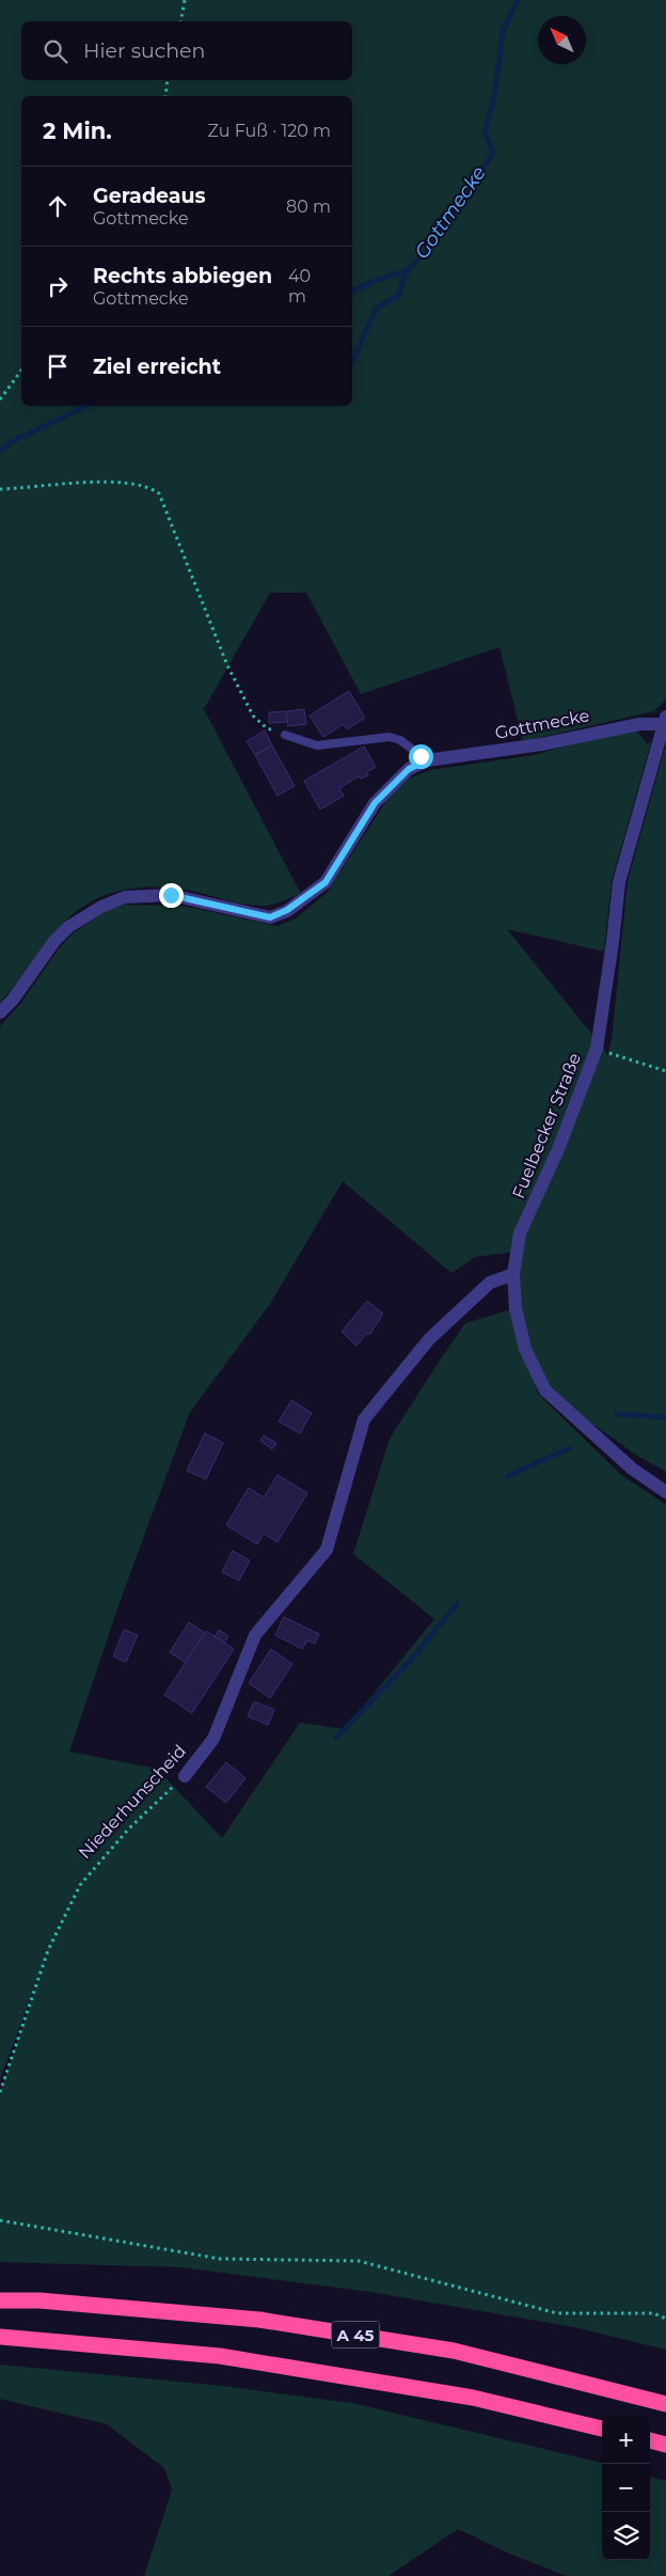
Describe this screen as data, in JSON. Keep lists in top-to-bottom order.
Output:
{
  "streets": {
    "highway": ["A 45"],
    "street": ["Gottmecke", "Fuelbecker Straße", "Niederhunscheid"]
  },
  "crossings": [
    ["Gottmecke", "Fuelbecker Straße"],
    ["Fuelbecker Straße", "Niederhunscheid"]
  ],
  "water": ["Gottmecke"],
  "north": "top left",
  "page": {
    "search": "Hier suchen",
    "heading": ["2 Min.", "Zu Fuß · 120 m"],
    "list": [
      ["Geradeaus", "Gottmecke", "80 m"],
      ["Rechts abbiegen", "Gottmecke", "40 m"],
      "Ziel erreicht"
    ],
    "map_buttons": ["+", "−"]
  }
}
